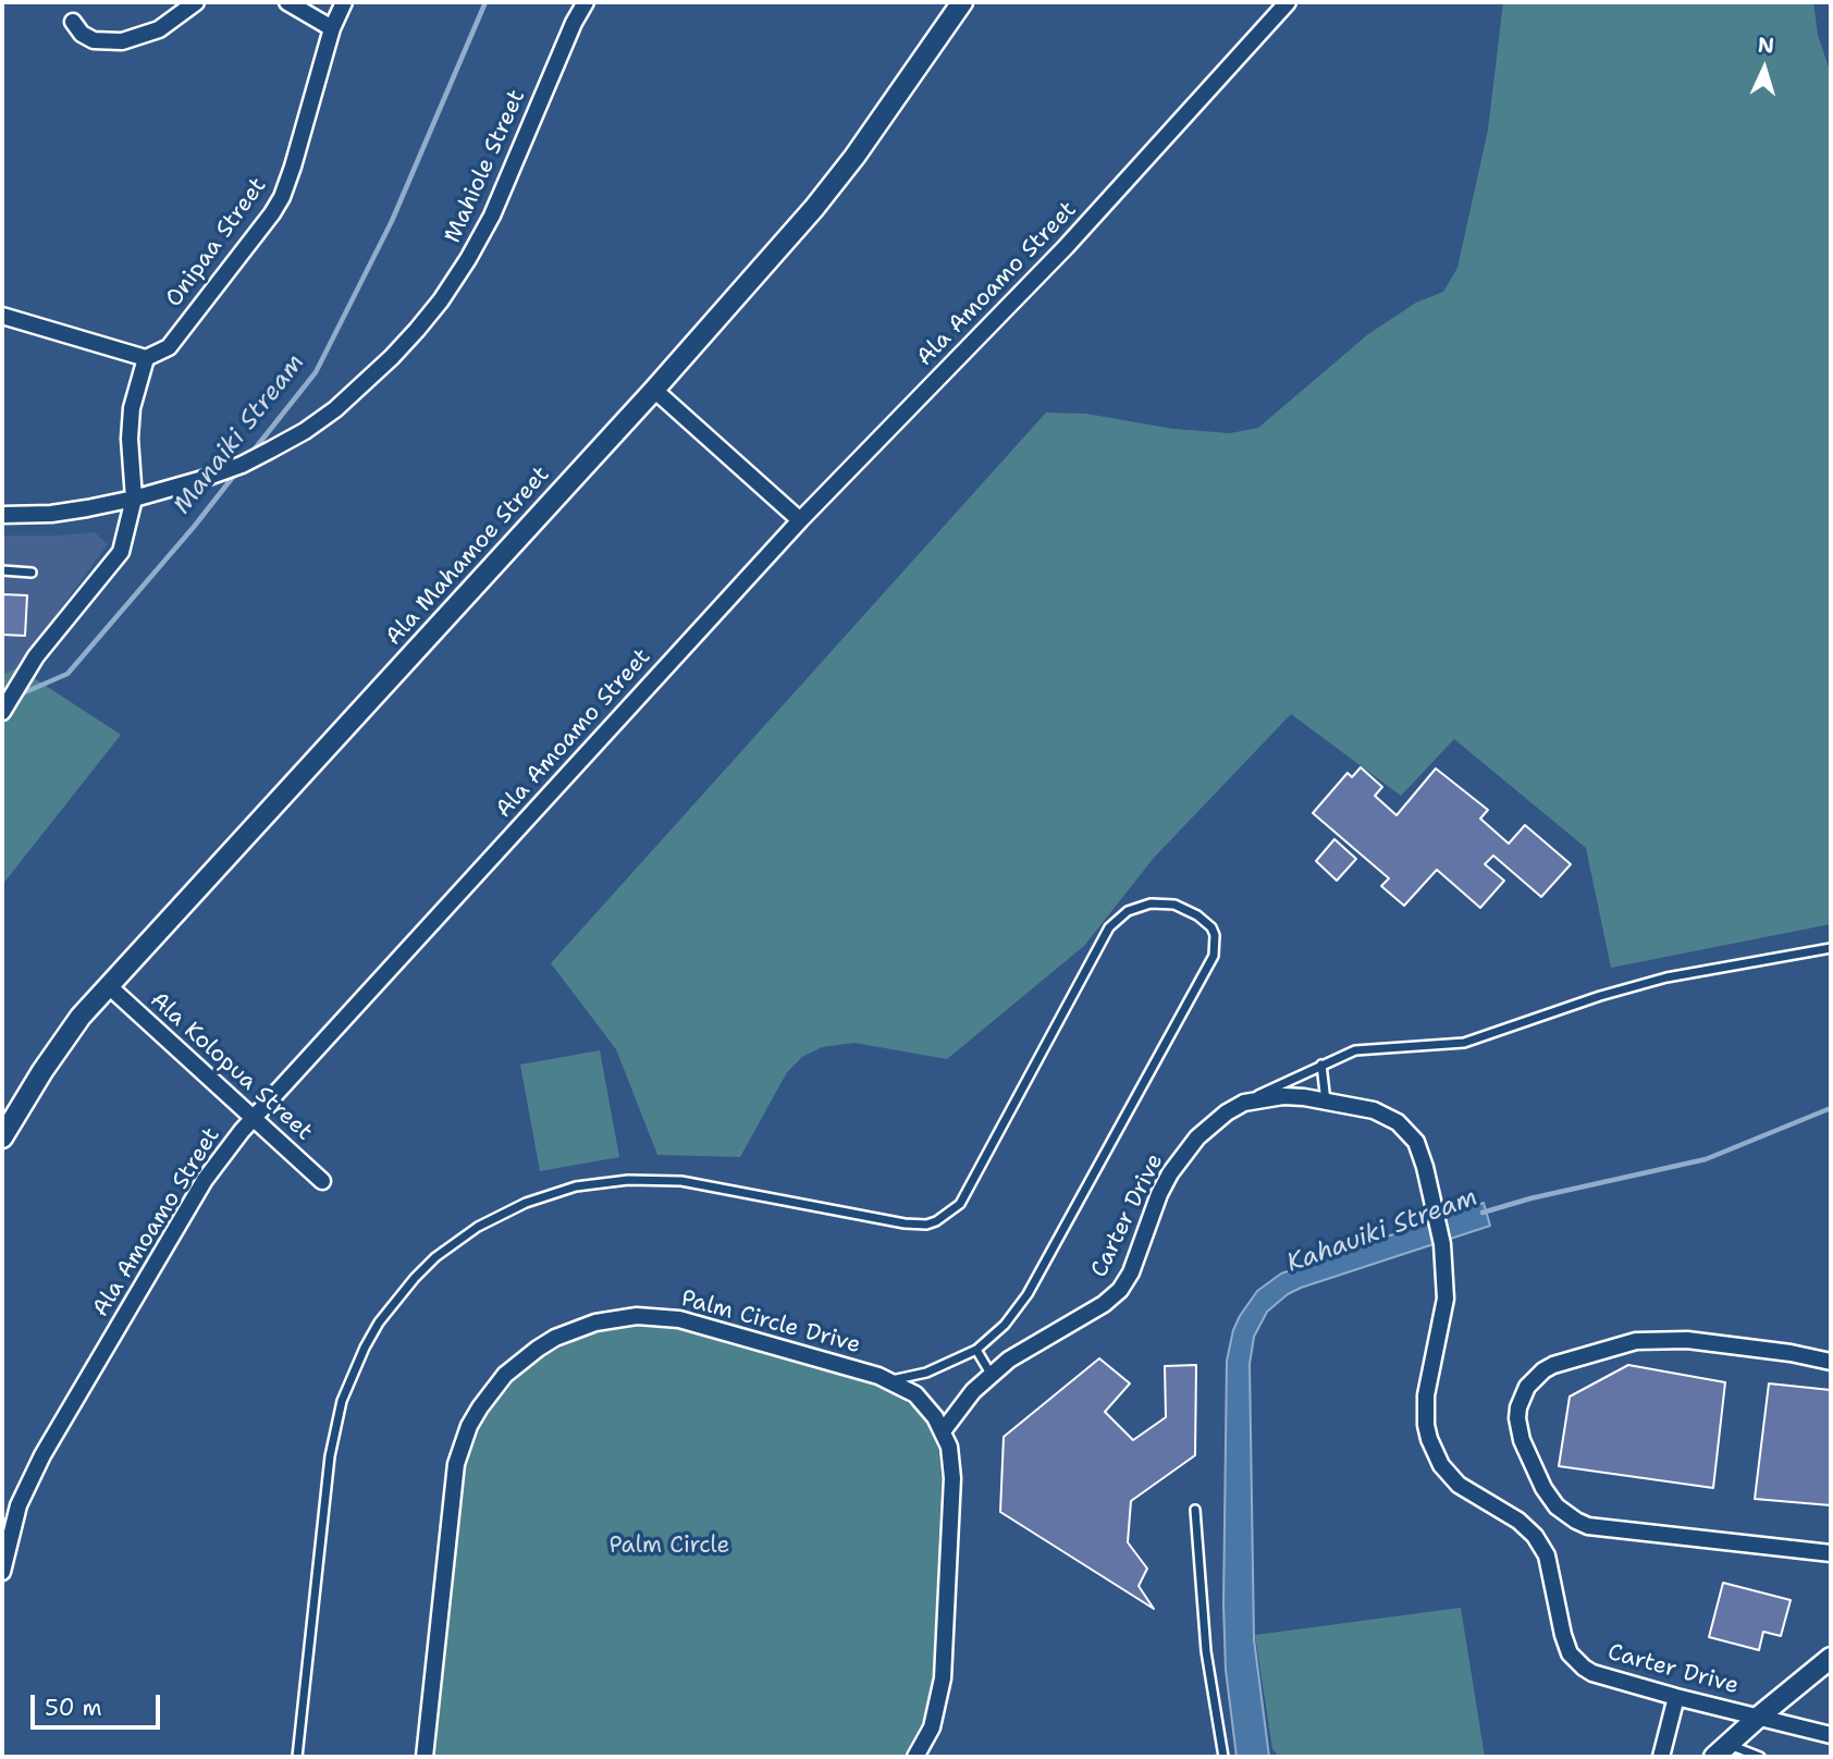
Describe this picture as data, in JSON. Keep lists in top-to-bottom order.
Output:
{
  "streets": {
    "street": [
      "Mahiole Street",
      "Onipaa Street",
      "Ala Amoamo Street",
      "Ala Mahamoe Street",
      "Ala Kolopua Street",
      "Carter Drive",
      "Palm Circle Drive"
    ]
  },
  "crossings": [
    ["Ala Amoamo Street", "Ala Kolopua Street"],
    ["Ala Mahamoe Street", "Ala Kolopua Street"],
    ["Carter Drive", "Palm Circle Drive"]
  ],
  "water": ["Manaiki Stream", "Kahauiki Stream"],
  "parks": ["Palm Circle"],
  "scale_bar": "50 m",
  "north": "top"
}
